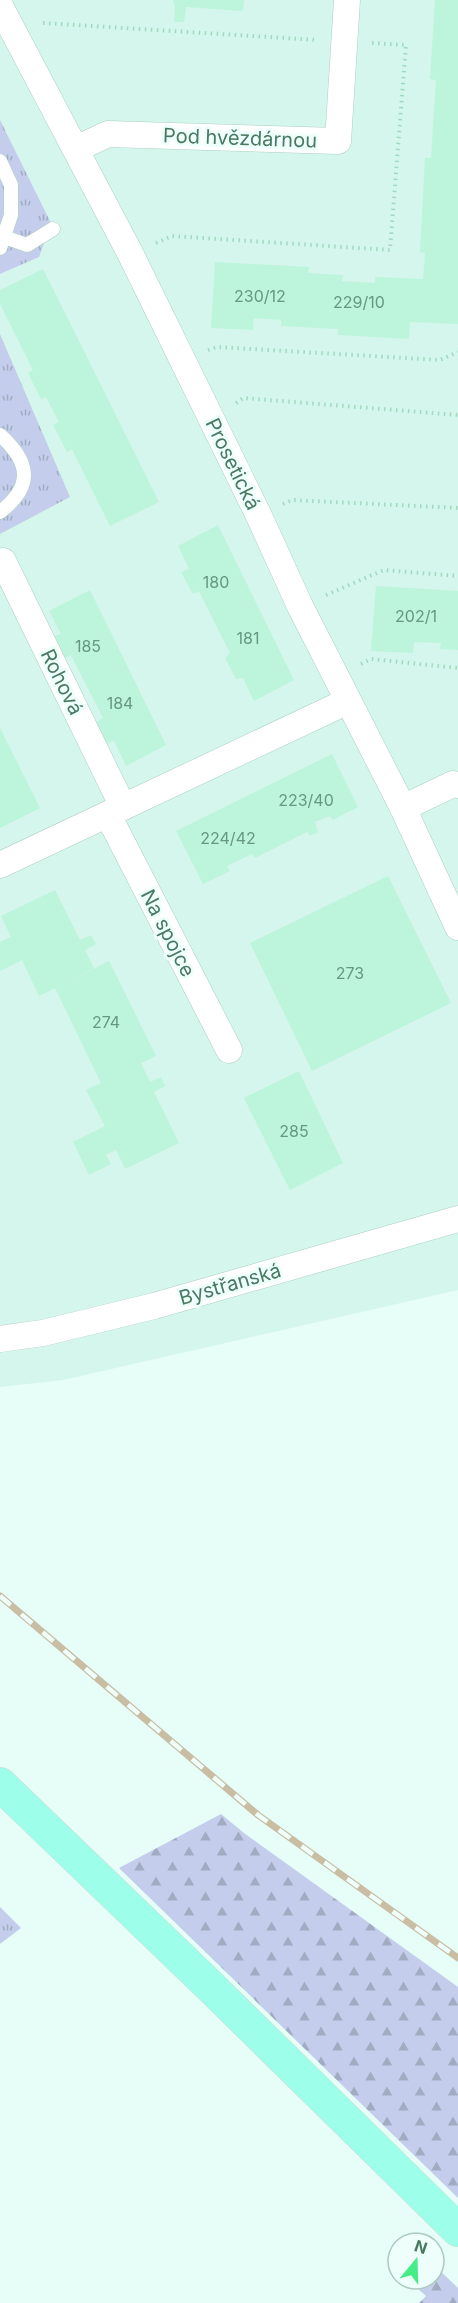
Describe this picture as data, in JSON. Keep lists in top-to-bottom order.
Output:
{
  "streets": {
    "street": [
      "Pod hvězdárnou",
      "Prosetická",
      "Rohová",
      "Na spojce",
      "Bystřanská"
    ]
  },
  "crossings": [
    ["Pod hvězdárnou", "Prosetická"],
    ["Rohová", "Na spojce"]
  ],
  "house_numbers": [
    "230/12",
    "229/10",
    "180",
    "202/1",
    "181",
    "185",
    "184",
    "223/40",
    "224/42",
    "273",
    "274",
    "285"
  ],
  "north": "top"
}
